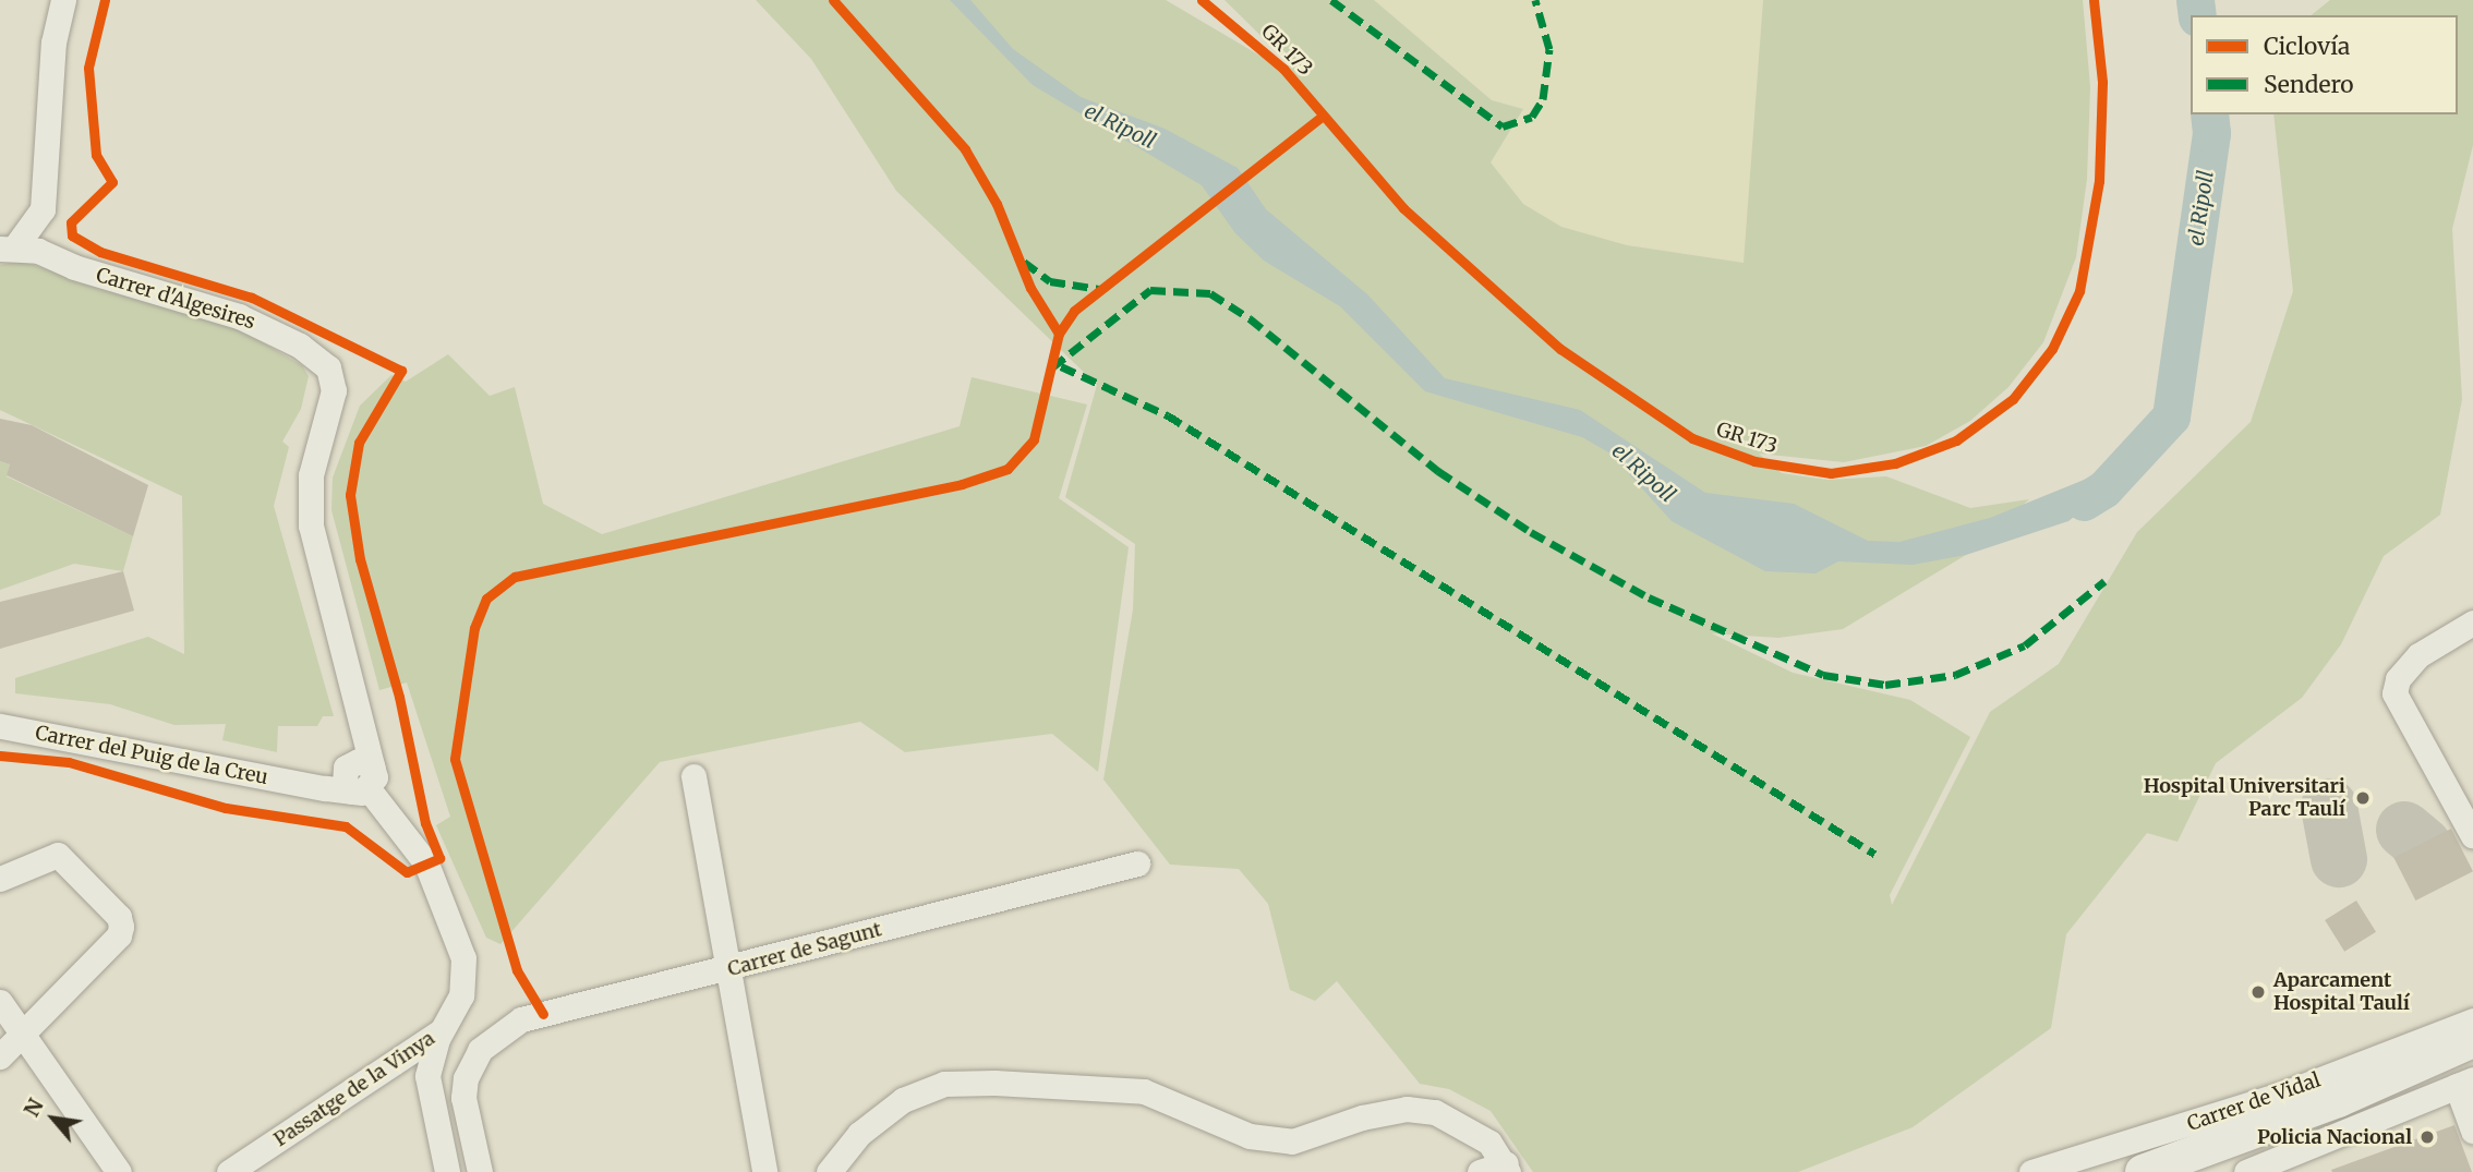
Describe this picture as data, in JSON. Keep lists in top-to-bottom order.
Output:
{
  "streets": {
    "street": [
      "Carrer d'Algesires",
      "Carrer del Puig de la Creu",
      "Carrer de Sagunt",
      "Passatge de la Vinya",
      "Carrer de Vidal"
    ],
    "cycle path": ["GR 173"]
  },
  "crossings": [
    ["Carrer d'Algesires", "Carrer del Puig de la Creu"]
  ],
  "water": ["el Ripoll"],
  "places": ["Hospital Universitari Parc Taulí", "Aparcament Hospital Taulí", "Policia Nacional"],
  "legend": ["Ciclovía", "Sendero"],
  "north": "top left"
}
